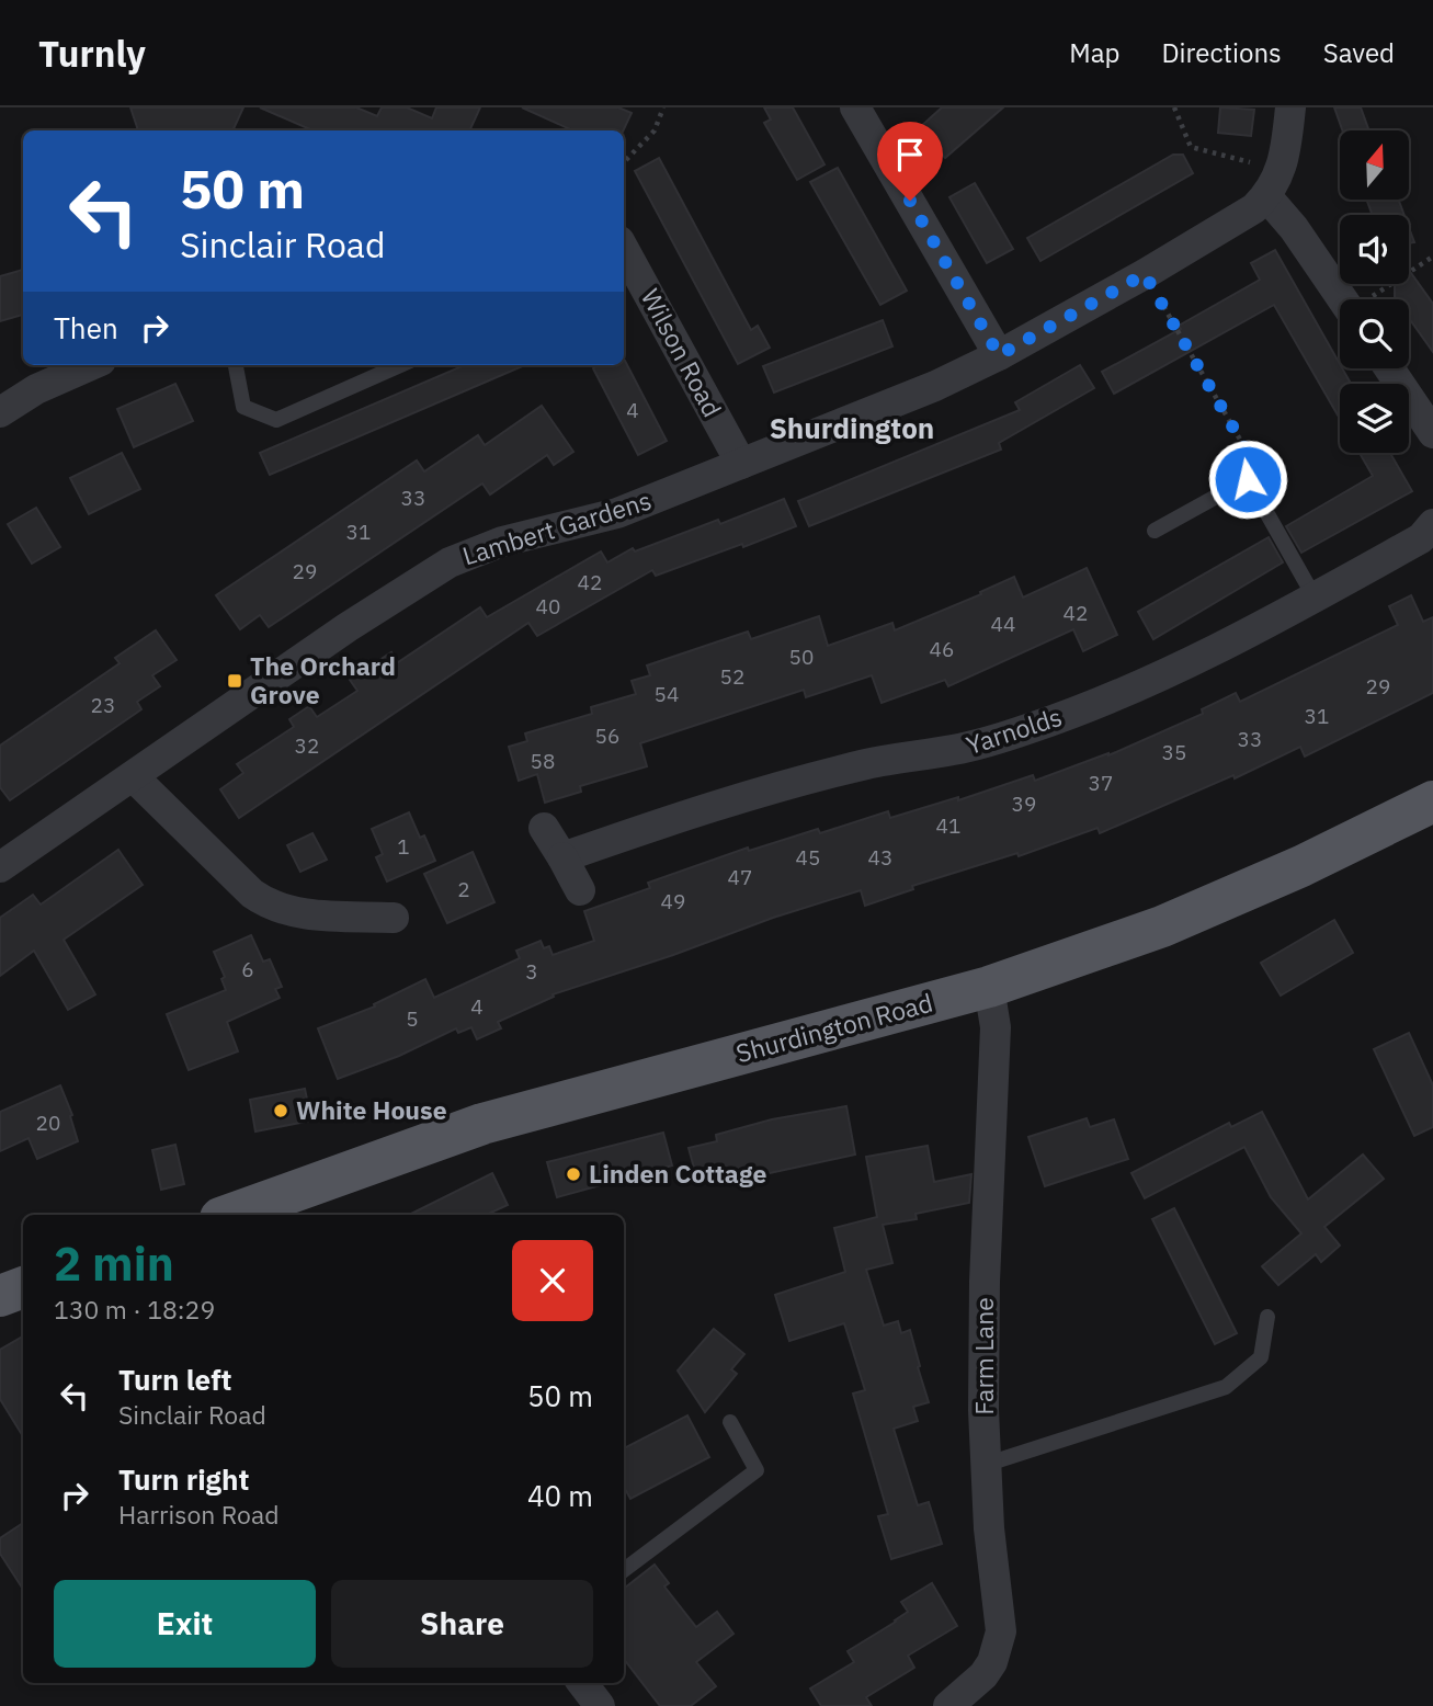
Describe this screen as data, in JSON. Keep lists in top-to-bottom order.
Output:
{
  "streets": {
    "main road": ["Shurdington Road"],
    "street": [
      "Wilson Road",
      "Lambert Gardens",
      "Yarnolds",
      "Farm Lane"
    ]
  },
  "crossings": [
    ["Wilson Road", "Lambert Gardens"],
    ["Shurdington Road", "Farm Lane"]
  ],
  "districts": ["Shurdington"],
  "places": {
    "transit": ["The Orchard Grove"],
    "other": ["White House", "Linden Cottage"]
  },
  "house_numbers": [
    "4",
    "33",
    "31",
    "29",
    "42",
    "40",
    "42",
    "44",
    "46",
    "50",
    "52",
    "29",
    "54",
    "23",
    "31",
    "56",
    "33",
    "32",
    "35",
    "58",
    "37",
    "39",
    "41",
    "1",
    "45",
    "43",
    "47",
    "2",
    "49",
    "6",
    "3",
    "4",
    "5",
    "20"
  ],
  "north": "top",
  "page": {
    "header": "Turnly",
    "nav": ["Map", "Directions", "Saved"],
    "turn": ["50 m", "Sinclair Road"],
    "then": "Then",
    "heading": ["2 min", "130 m · 18:29"],
    "list": [
      {
        "name": "Turn left",
        "note": "Sinclair Road",
        "value": "50 m"
      },
      {
        "name": "Turn right",
        "note": "Harrison Road",
        "value": "40 m"
      }
    ],
    "buttons": ["Exit", "Share"]
  }
}
